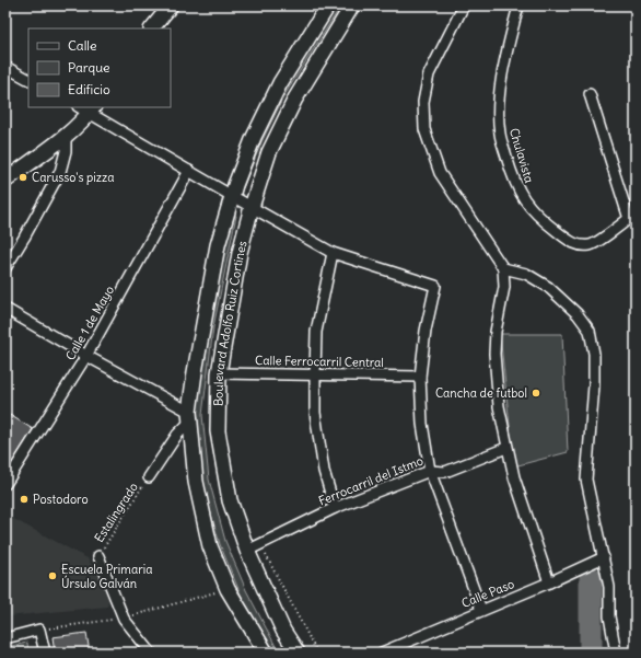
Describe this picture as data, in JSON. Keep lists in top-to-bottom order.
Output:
{
  "streets": {
    "main road": ["Boulevard Adolfo Ruiz Cortines"],
    "street": [
      "Chulavista",
      "Calle 1 de Mayo",
      "Calle Ferrocarril Central",
      "Ferrocarril del Istmo",
      "Calle Paso"
    ],
    "path": ["Estalingrado"]
  },
  "crossings": [
    ["Boulevard Adolfo Ruiz Cortines", "Calle Ferrocarril Central"],
    ["Boulevard Adolfo Ruiz Cortines", "Ferrocarril del Istmo"]
  ],
  "places": [
    "Carusso's pizza",
    "Cancha de futbol",
    "Postodoro",
    "Escuela Primaria Úrsulo Galván"
  ],
  "legend": ["Calle", "Parque", "Edificio"]
}
